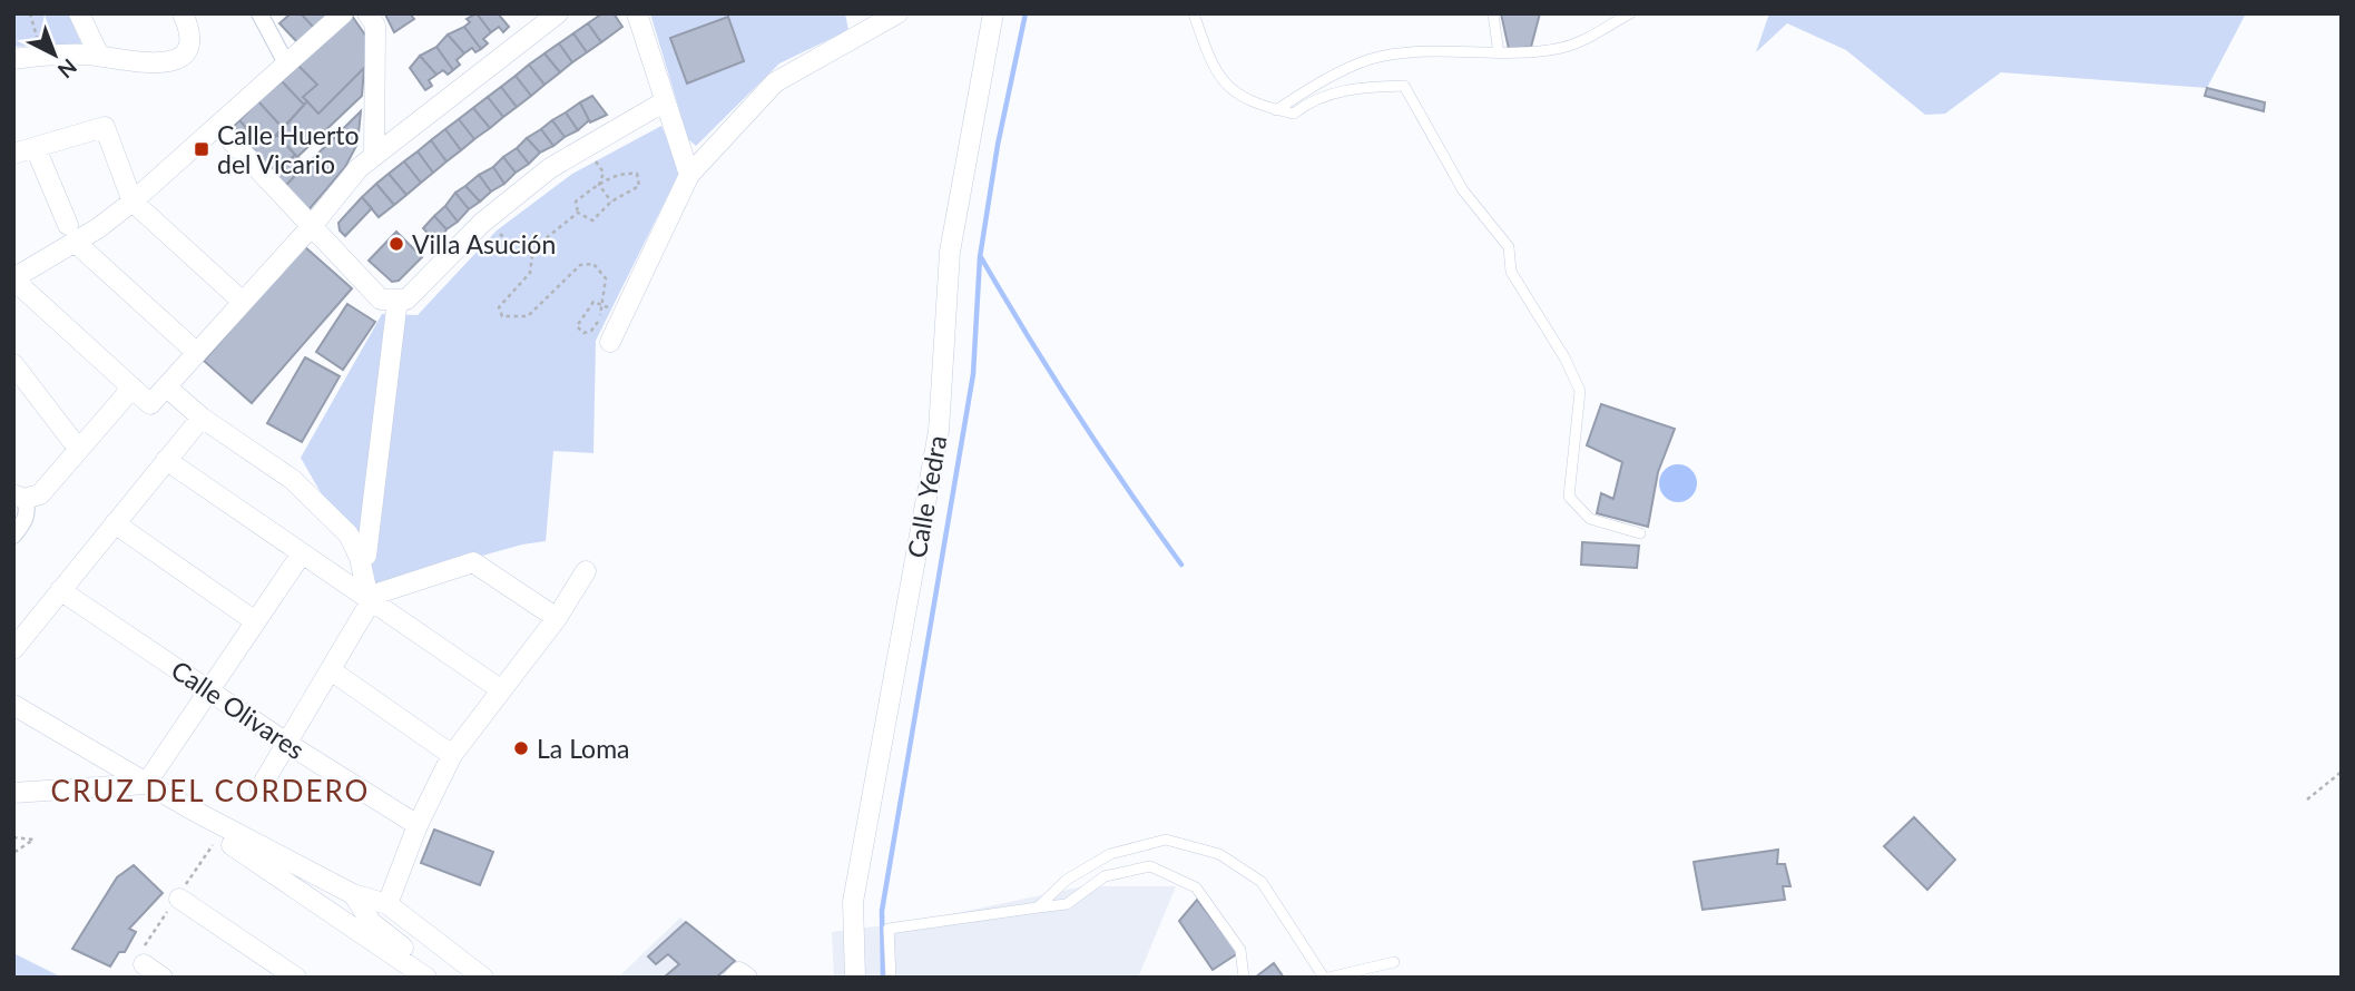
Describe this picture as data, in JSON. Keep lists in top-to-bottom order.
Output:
{
  "streets": {
    "street": ["Calle Yedra", "Calle Olivares"]
  },
  "districts": ["CRUZ DEL CORDERO"],
  "places": {
    "transit": ["Calle Huerto del Vicario"],
    "other": ["Villa Asución", "La Loma"]
  },
  "north": "bottom right"
}
